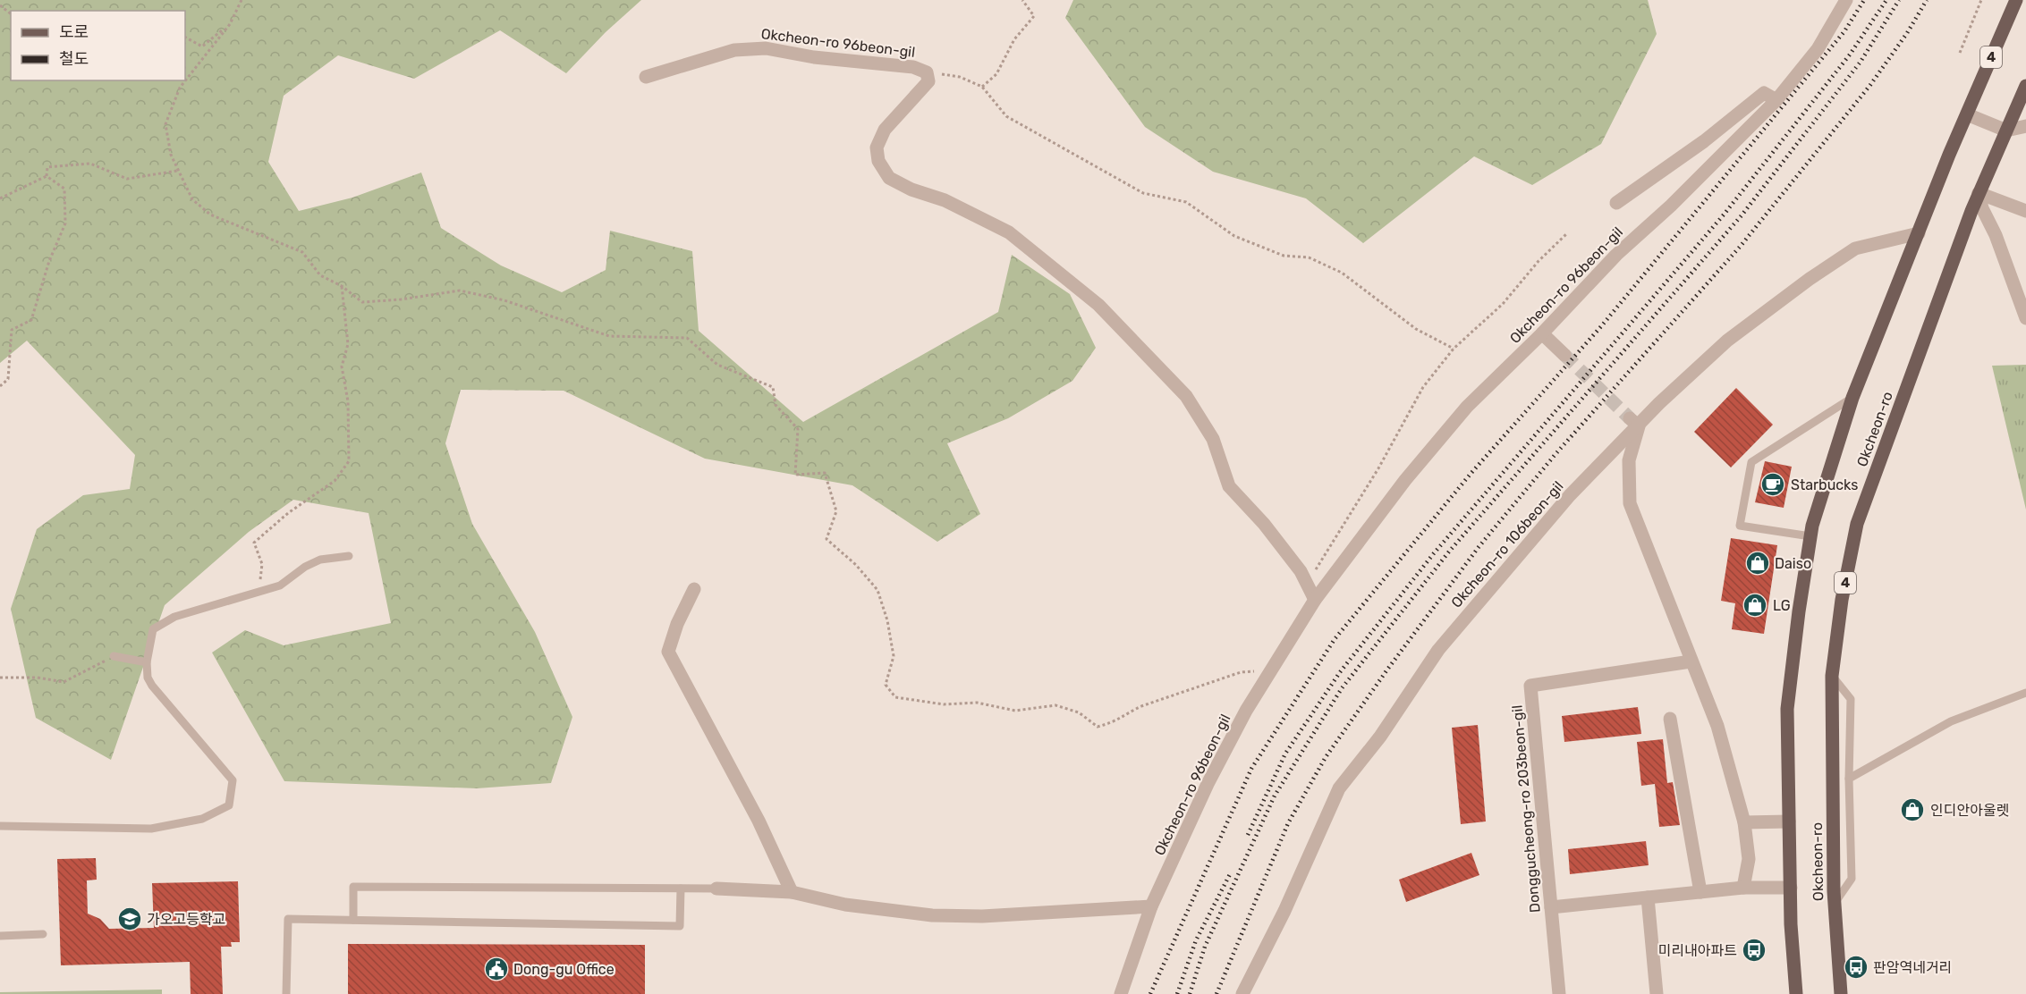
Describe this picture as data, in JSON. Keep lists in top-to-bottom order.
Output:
{
  "streets": {
    "main road": ["4", "Okcheon-ro"],
    "street": ["Okcheon-ro 96beon-gil", "Okcheon-ro 106beon-gil", "Donggucheong-ro 203beon-gil"]
  },
  "crossings": [
    ["Okcheon-ro", "Okcheon-ro 106beon-gil"],
    ["Okcheon-ro", "Donggucheong-ro 203beon-gil"]
  ],
  "places": {
    "cafe": ["Starbucks"],
    "shop": ["Daiso", "LG", "인디안아울렛"],
    "school or university": ["가오고등학교"],
    "bus stop": ["미리내아파트", "판암역네거리"],
    "public building": ["Dong-gu Office"]
  },
  "legend": ["도로", "철도"]
}
